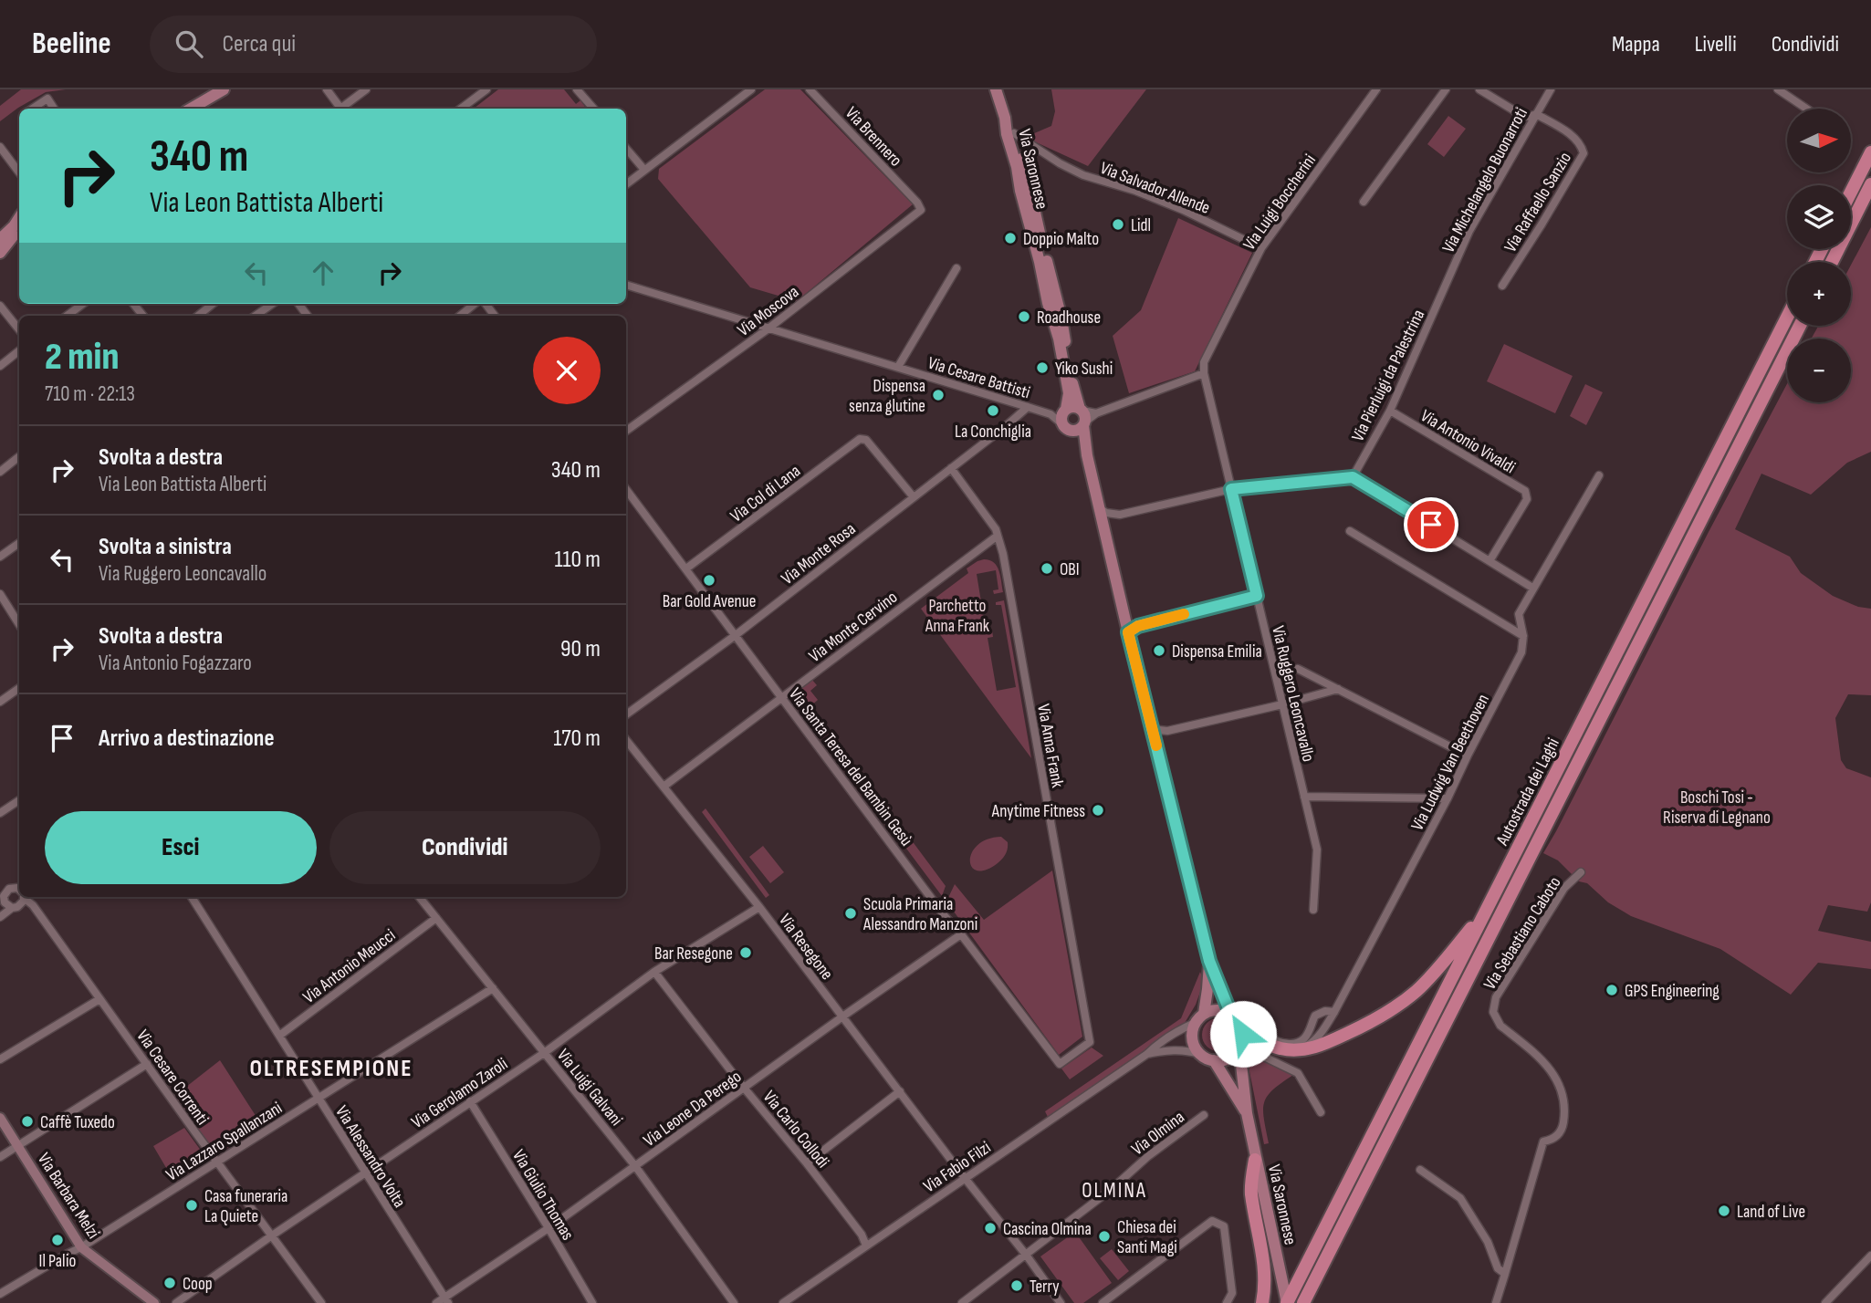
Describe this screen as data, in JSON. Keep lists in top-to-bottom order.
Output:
{
  "streets": {
    "highway": ["Autostrada dei Laghi"],
    "main road": ["Via Saronnese"],
    "street": [
      "Via Brennero",
      "Via Michelangelo Buonarroti",
      "Via Salvador Allende",
      "Via Luigi Boccherini",
      "Via Raffaello Sanzio",
      "Via Moscova",
      "Via Pierluigi da Palestrina",
      "Via Cesare Battisti",
      "Via Antonio Vivaldi",
      "Via Col di Lana",
      "Via Monte Rosa",
      "Via Monte Cervino",
      "Via Ruggero Leoncavallo",
      "Via Anna Frank",
      "Via Ludwig Van Beethoven",
      "Via Santa Teresa del Bambin Gesù",
      "Via Sebastiano Caboto",
      "Via Resegone",
      "Via Antonio Meucci",
      "Via Cesare Correnti",
      "Via Luigi Galvani",
      "Via Gerolamo Zaroli",
      "Via Leone Da Perego",
      "Via Carlo Collodi",
      "Via Olmina",
      "Via Lazzaro Spallanzani",
      "Via Alessandro Volta",
      "Via Fabio Filzi",
      "Via Giulio Thomas",
      "Via Barbara Melzi"
    ]
  },
  "crossings": [
    ["Via Brennero", "Via Moscova"],
    ["Via Saronnese", "Via Salvador Allende"],
    ["Via Saronnese", "Via Cesare Battisti"],
    ["Via Saronnese", "Autostrada dei Laghi"],
    ["Via Saronnese", "Via Fabio Filzi"],
    ["Via Michelangelo Buonarroti", "Via Raffaello Sanzio"],
    ["Via Michelangelo Buonarroti", "Via Pierluigi da Palestrina"],
    ["Via Salvador Allende", "Via Luigi Boccherini"],
    ["Via Luigi Boccherini", "Via Ruggero Leoncavallo"],
    ["Via Moscova", "Via Cesare Battisti"],
    ["Via Pierluigi da Palestrina", "Via Antonio Vivaldi"],
    ["Via Cesare Battisti", "Via Monte Rosa"],
    ["Via Col di Lana", "Via Monte Rosa"],
    ["Via Col di Lana", "Via Santa Teresa del Bambin Gesù"],
    ["Via Monte Rosa", "Via Anna Frank"],
    ["Via Monte Rosa", "Via Santa Teresa del Bambin Gesù"],
    ["Via Monte Cervino", "Via Anna Frank"],
    ["Via Monte Cervino", "Via Santa Teresa del Bambin Gesù"],
    ["Via Monte Cervino", "Via Resegone"],
    ["Via Anna Frank", "Via Santa Teresa del Bambin Gesù"],
    ["Via Santa Teresa del Bambin Gesù", "Via Leone Da Perego"],
    ["Via Resegone", "Via Gerolamo Zaroli"],
    ["Via Resegone", "Via Leone Da Perego"],
    ["Via Resegone", "Via Fabio Filzi"],
    ["Via Antonio Meucci", "Via Luigi Galvani"],
    ["Via Antonio Meucci", "Via Alessandro Volta"],
    ["Via Cesare Correnti", "Via Gerolamo Zaroli"],
    ["Via Cesare Correnti", "Via Lazzaro Spallanzani"],
    ["Via Luigi Galvani", "Via Gerolamo Zaroli"],
    ["Via Luigi Galvani", "Via Leone Da Perego"],
    ["Via Luigi Galvani", "Via Lazzaro Spallanzani"],
    ["Via Gerolamo Zaroli", "Via Carlo Collodi"],
    ["Via Gerolamo Zaroli", "Via Alessandro Volta"],
    ["Via Gerolamo Zaroli", "Via Giulio Thomas"],
    ["Via Leone Da Perego", "Via Carlo Collodi"],
    ["Via Leone Da Perego", "Via Alessandro Volta"],
    ["Via Leone Da Perego", "Via Giulio Thomas"],
    ["Via Carlo Collodi", "Via Fabio Filzi"],
    ["Via Lazzaro Spallanzani", "Via Alessandro Volta"],
    ["Via Lazzaro Spallanzani", "Via Barbara Melzi"]
  ],
  "districts": ["OLTRESEMPIONE", "OLMINA"],
  "parks": ["Parchetto Anna Frank", "Boschi Tosi - Riserva di Legnano"],
  "places": [
    "Lidl",
    "Doppio Malto",
    "Roadhouse",
    "Yiko Sushi",
    "Dispensa senza glutine",
    "La Conchiglia",
    "OBI",
    "Bar Gold Avenue",
    "Dispensa Emilia",
    "Anytime Fitness",
    "Scuola Primaria Alessandro Manzoni",
    "Bar Resegone",
    "GPS Engineering",
    "Caffè Tuxedo",
    "Casa funeraria La Quiete",
    "Land of Live",
    "Cascina Olmina",
    "Chiesa dei Santi Magi",
    "Il Palio",
    "Coop",
    "Terry"
  ],
  "north": "right",
  "page": {
    "header": "Beeline",
    "search": "Cerca qui",
    "nav": ["Mappa", "Livelli", "Condividi"],
    "map_buttons": ["+", "−"],
    "turn": ["340 m", "Via Leon Battista Alberti"],
    "heading": ["2 min", "710 m · 22:13"],
    "list": [
      {
        "name": "Svolta a destra",
        "note": "Via Leon Battista Alberti",
        "value": "340 m"
      },
      {
        "name": "Svolta a sinistra",
        "note": "Via Ruggero Leoncavallo",
        "value": "110 m"
      },
      {
        "name": "Svolta a destra",
        "note": "Via Antonio Fogazzaro",
        "value": "90 m"
      },
      {
        "name": "Arrivo a destinazione",
        "value": "170 m"
      }
    ],
    "buttons": ["Esci", "Condividi"]
  }
}
